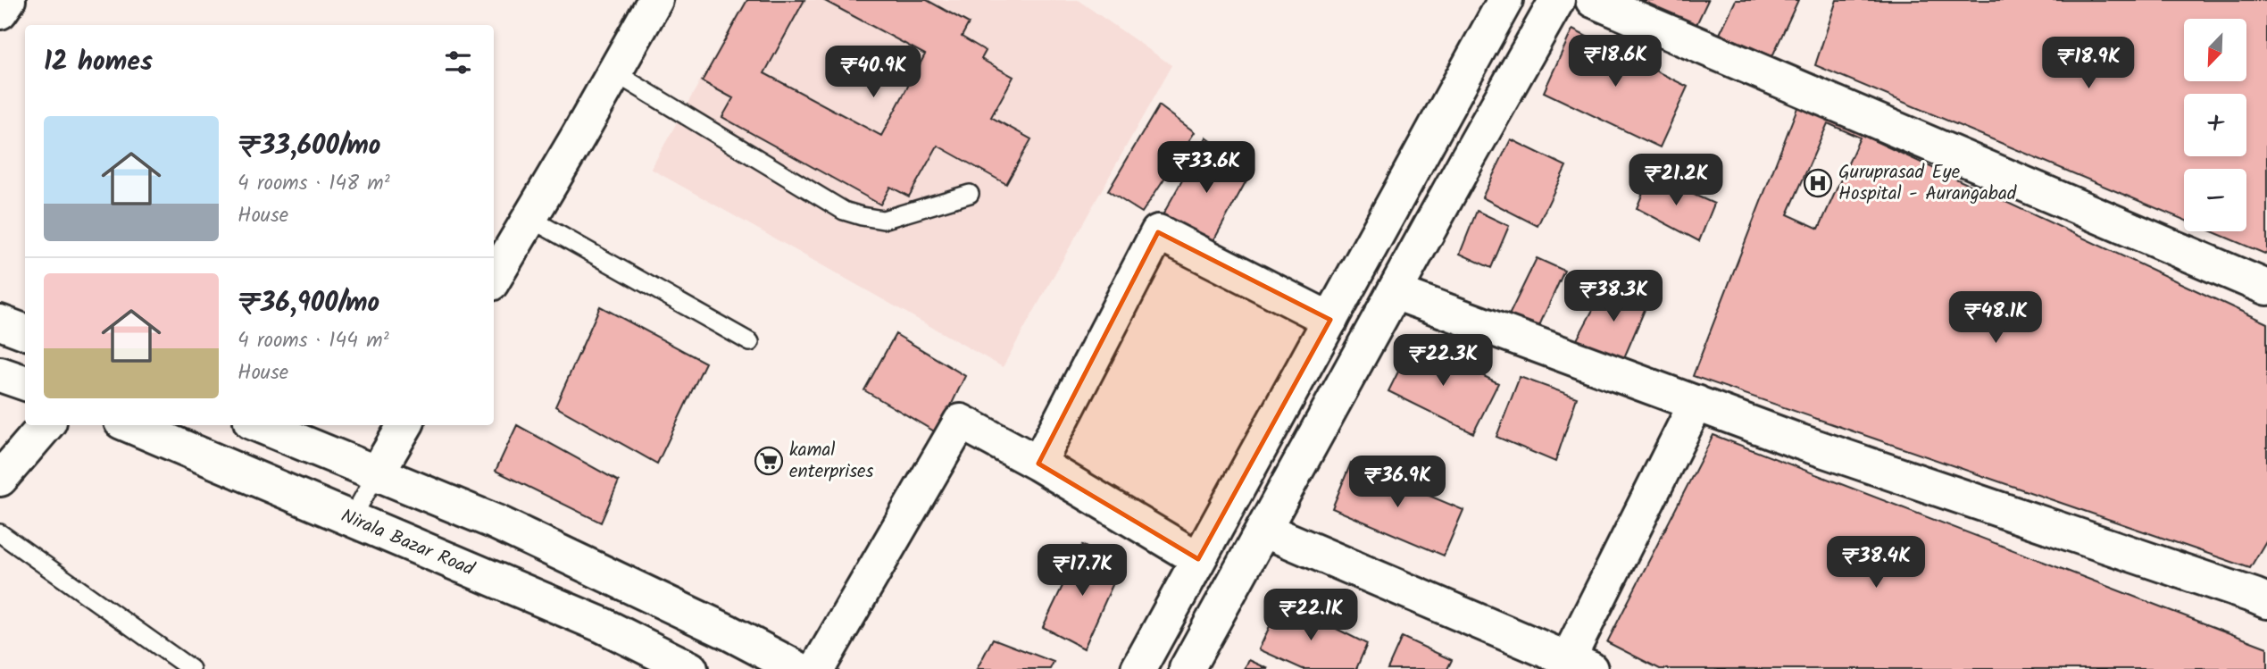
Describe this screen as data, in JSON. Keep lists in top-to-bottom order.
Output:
{
  "streets": {
    "street": ["Nirala Bazar Road"]
  },
  "places": {
    "hospital": ["Guruprasad Eye Hospital - Aurangabad"],
    "supermarket": ["kamal enterprises"]
  },
  "north": "bottom left",
  "page": {
    "map_buttons": ["+", "−"],
    "heading": "12 homes",
    "price": [
      "₹18.6K",
      "₹18.9K",
      "₹40.9K",
      "₹33.6K",
      "₹21.2K",
      "₹38.3K",
      "₹48.1K",
      "₹22.3K",
      "₹36.9K",
      "₹38.4K",
      "₹17.7K",
      "₹22.1K"
    ],
    "list": [
      {
        "name": "₹33,600/mo",
        "note": "4 rooms · 148 m² · House"
      },
      {
        "name": "₹36,900/mo",
        "note": "4 rooms · 144 m² · House"
      }
    ]
  }
}
